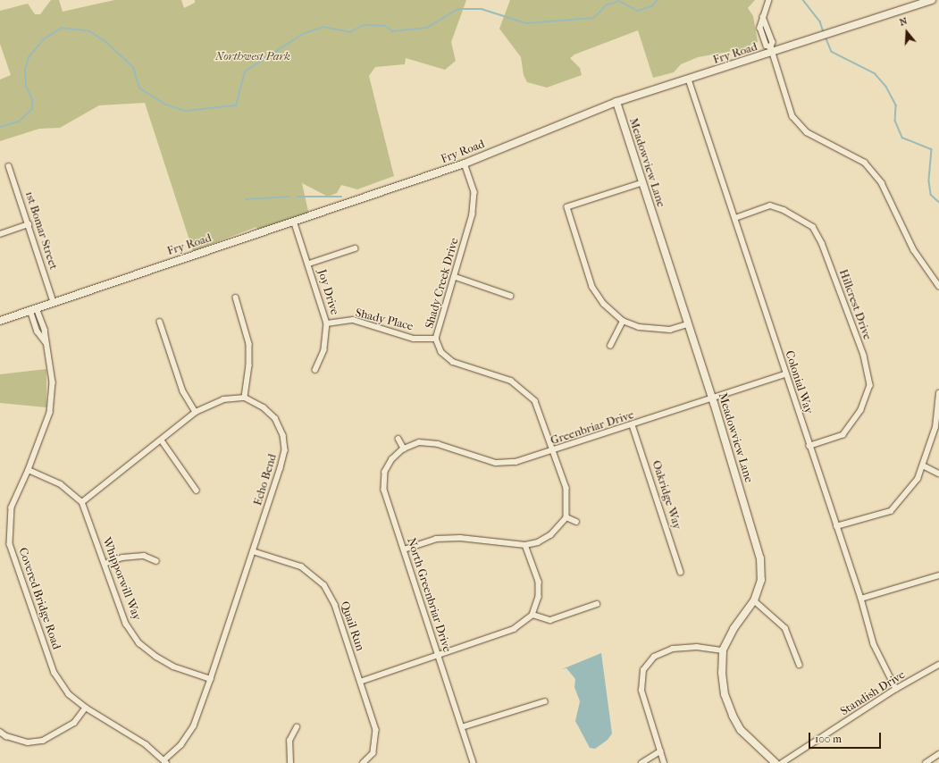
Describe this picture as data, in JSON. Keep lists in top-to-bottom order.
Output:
{
  "streets": {
    "street": [
      "Fry Road",
      "Meadowview Lane",
      "1st Bomar Street",
      "Shady Creek Drive",
      "Joy Drive",
      "Hillcrest Drive",
      "Shady Place",
      "Colonial Way",
      "Greenbriar Drive",
      "Echo Bend",
      "Oakridge Way",
      "Whipporwill Way",
      "North Greenbriar Drive",
      "Covered Bridge Road",
      "Quail Run",
      "Standish Drive"
    ]
  },
  "crossings": [
    ["Fry Road", "Meadowview Lane"],
    ["Fry Road", "1st Bomar Street"],
    ["Fry Road", "Shady Creek Drive"],
    ["Fry Road", "Joy Drive"],
    ["Fry Road", "Colonial Way"],
    ["Fry Road", "Covered Bridge Road"],
    ["Meadowview Lane", "Greenbriar Drive"],
    ["Shady Creek Drive", "Shady Place"],
    ["Shady Creek Drive", "Greenbriar Drive"],
    ["Joy Drive", "Shady Place"],
    ["Hillcrest Drive", "Colonial Way"],
    ["Colonial Way", "Greenbriar Drive"],
    ["Colonial Way", "Standish Drive"],
    ["Greenbriar Drive", "Oakridge Way"],
    ["Greenbriar Drive", "North Greenbriar Drive"],
    ["Echo Bend", "Whipporwill Way"],
    ["Echo Bend", "Covered Bridge Road"],
    ["Echo Bend", "Quail Run"]
  ],
  "parks": ["Northwest Park"],
  "scale_bar": "100 m",
  "north": "top"
}
